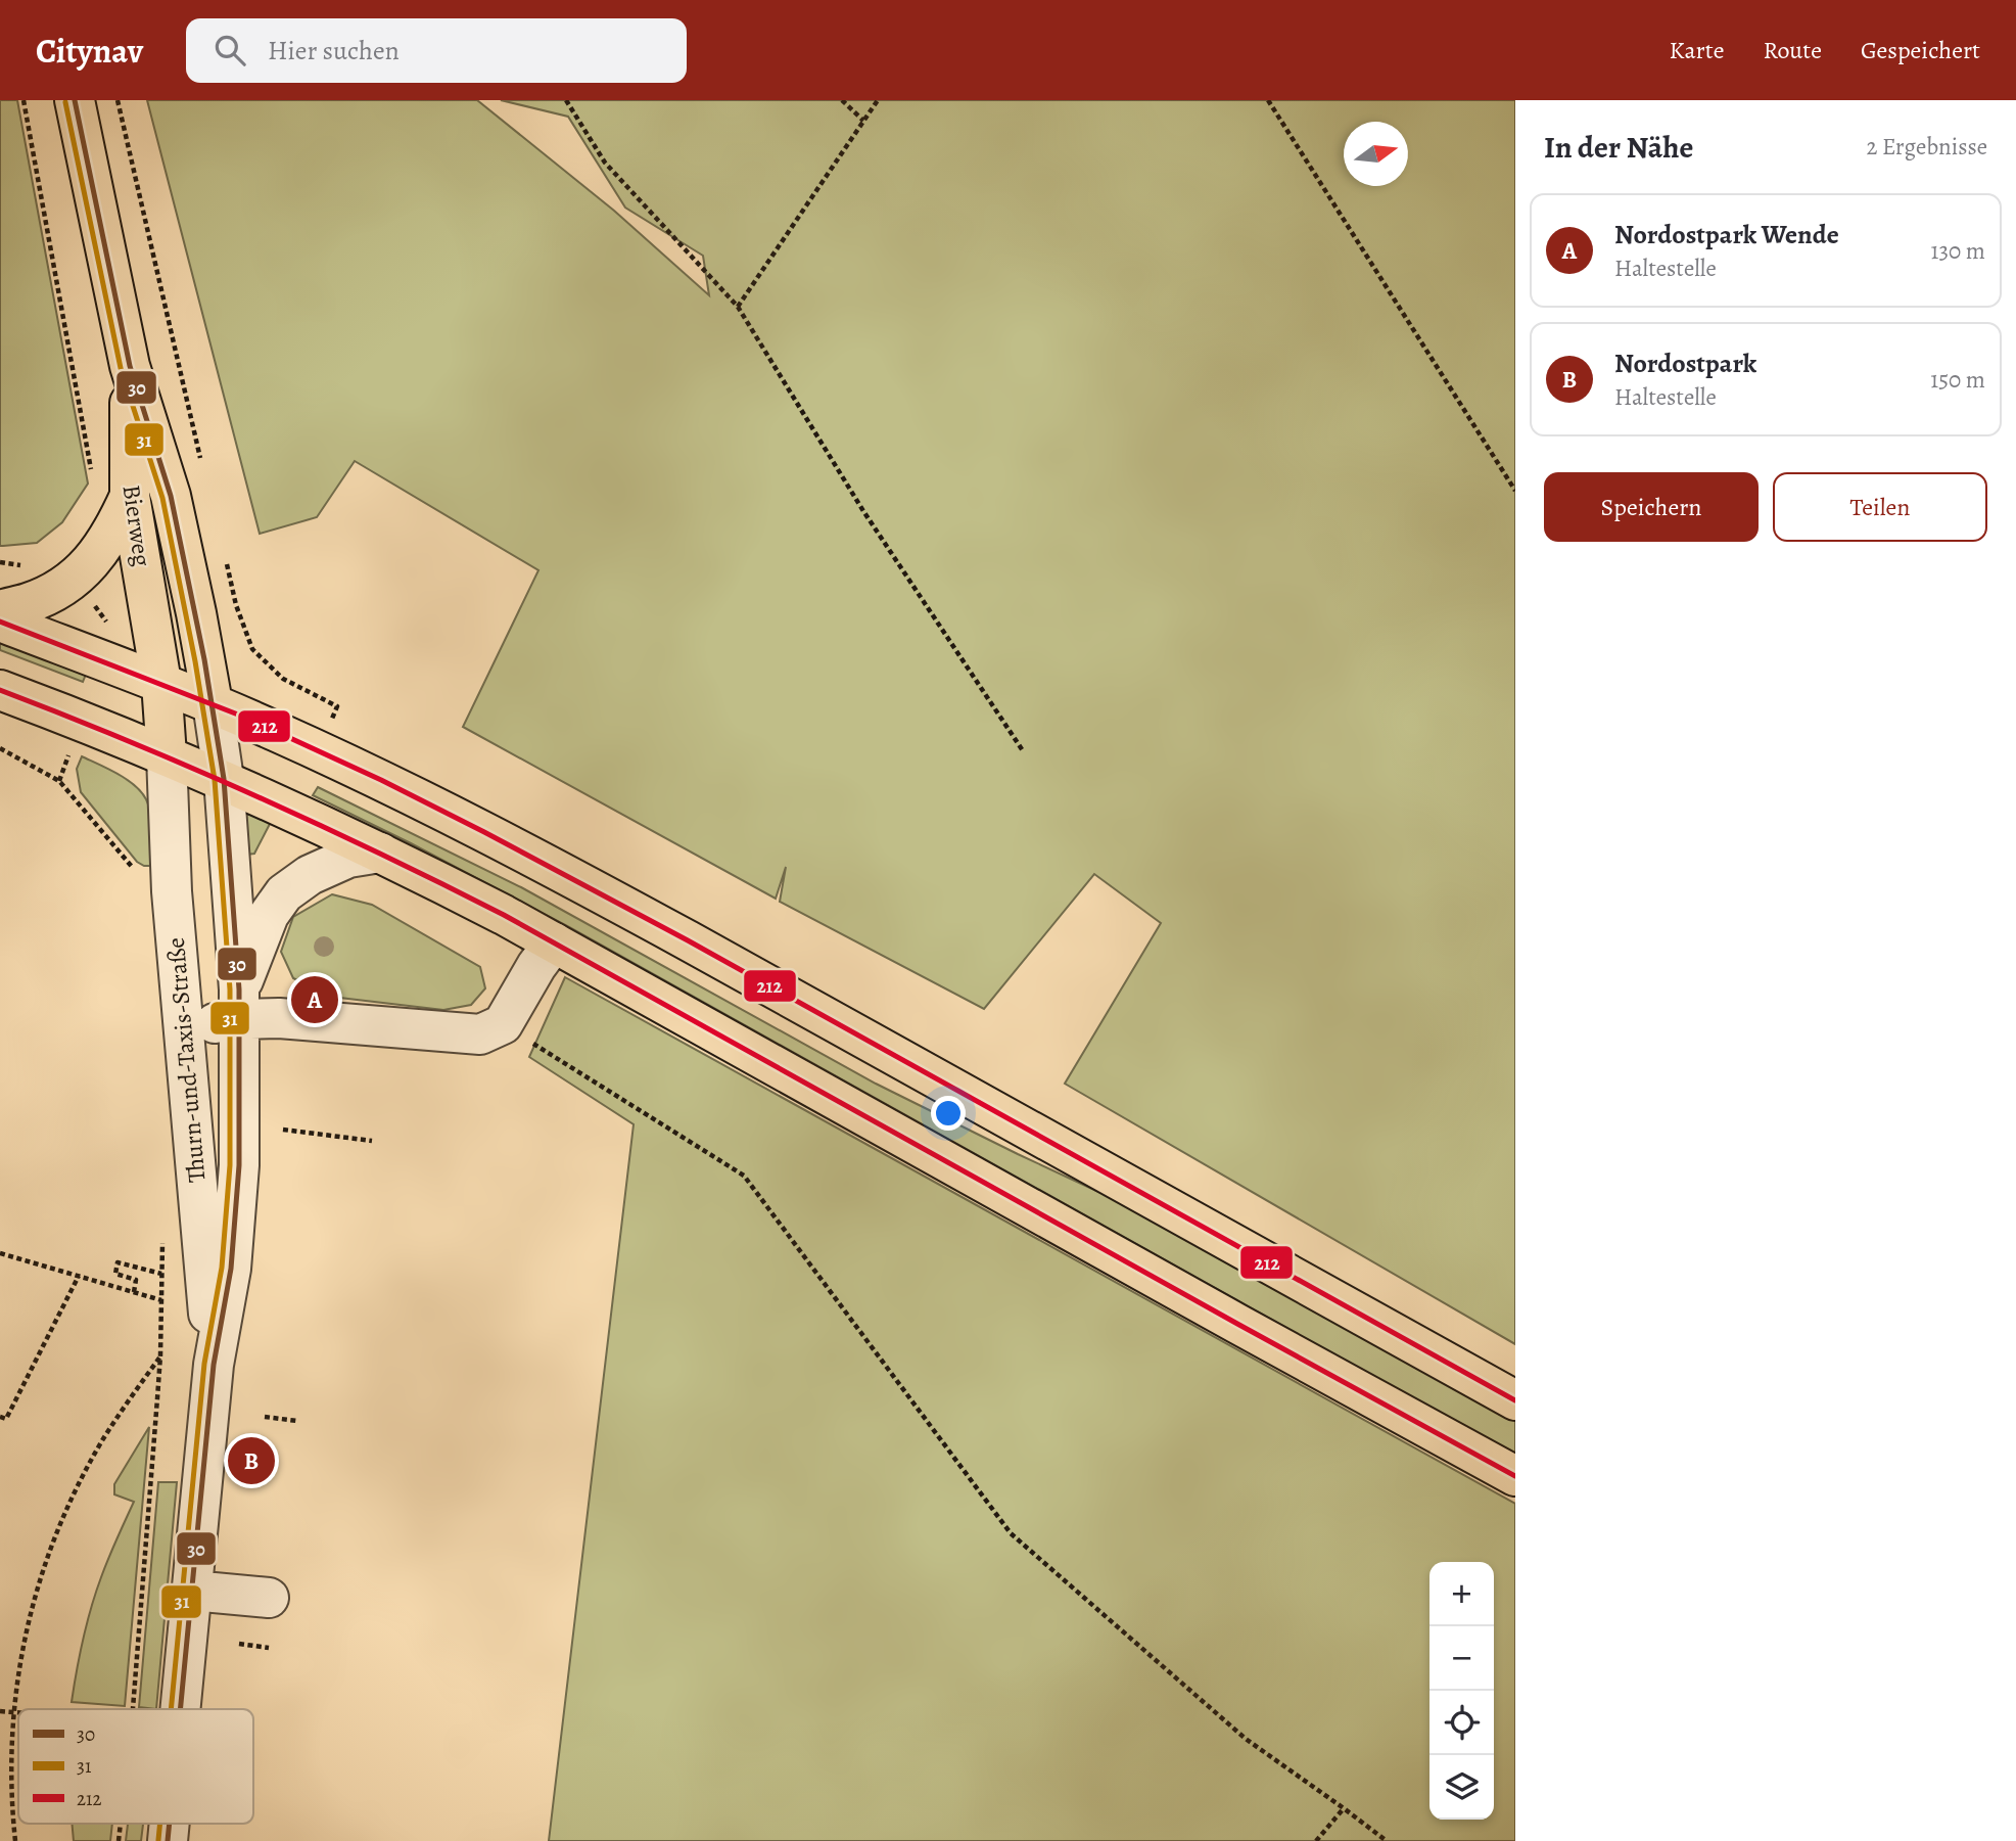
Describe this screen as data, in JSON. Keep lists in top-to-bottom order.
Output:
{
  "streets": {
    "main road": ["Bierweg"],
    "street": ["Thurn-und-Taxis-Straße"]
  },
  "crossings": [
    ["Bierweg", "Thurn-und-Taxis-Straße"]
  ],
  "lines": ["transit line 30", "transit line 31", "transit line 212"],
  "legend": ["30", "31", "212"],
  "north": "right",
  "page": {
    "header": "Citynav",
    "search": "Hier suchen",
    "nav": ["Karte", "Route", "Gespeichert"],
    "heading": ["In der Nähe", "2 Ergebnisse"],
    "list": [
      {
        "mark": "A",
        "name": "Nordostpark Wende",
        "note": "Haltestelle",
        "value": "130 m"
      },
      {
        "mark": "B",
        "name": "Nordostpark",
        "note": "Haltestelle",
        "value": "150 m"
      }
    ],
    "buttons": ["Speichern", "Teilen"],
    "pins": ["A", "B"],
    "map_buttons": ["+", "−"]
  }
}
